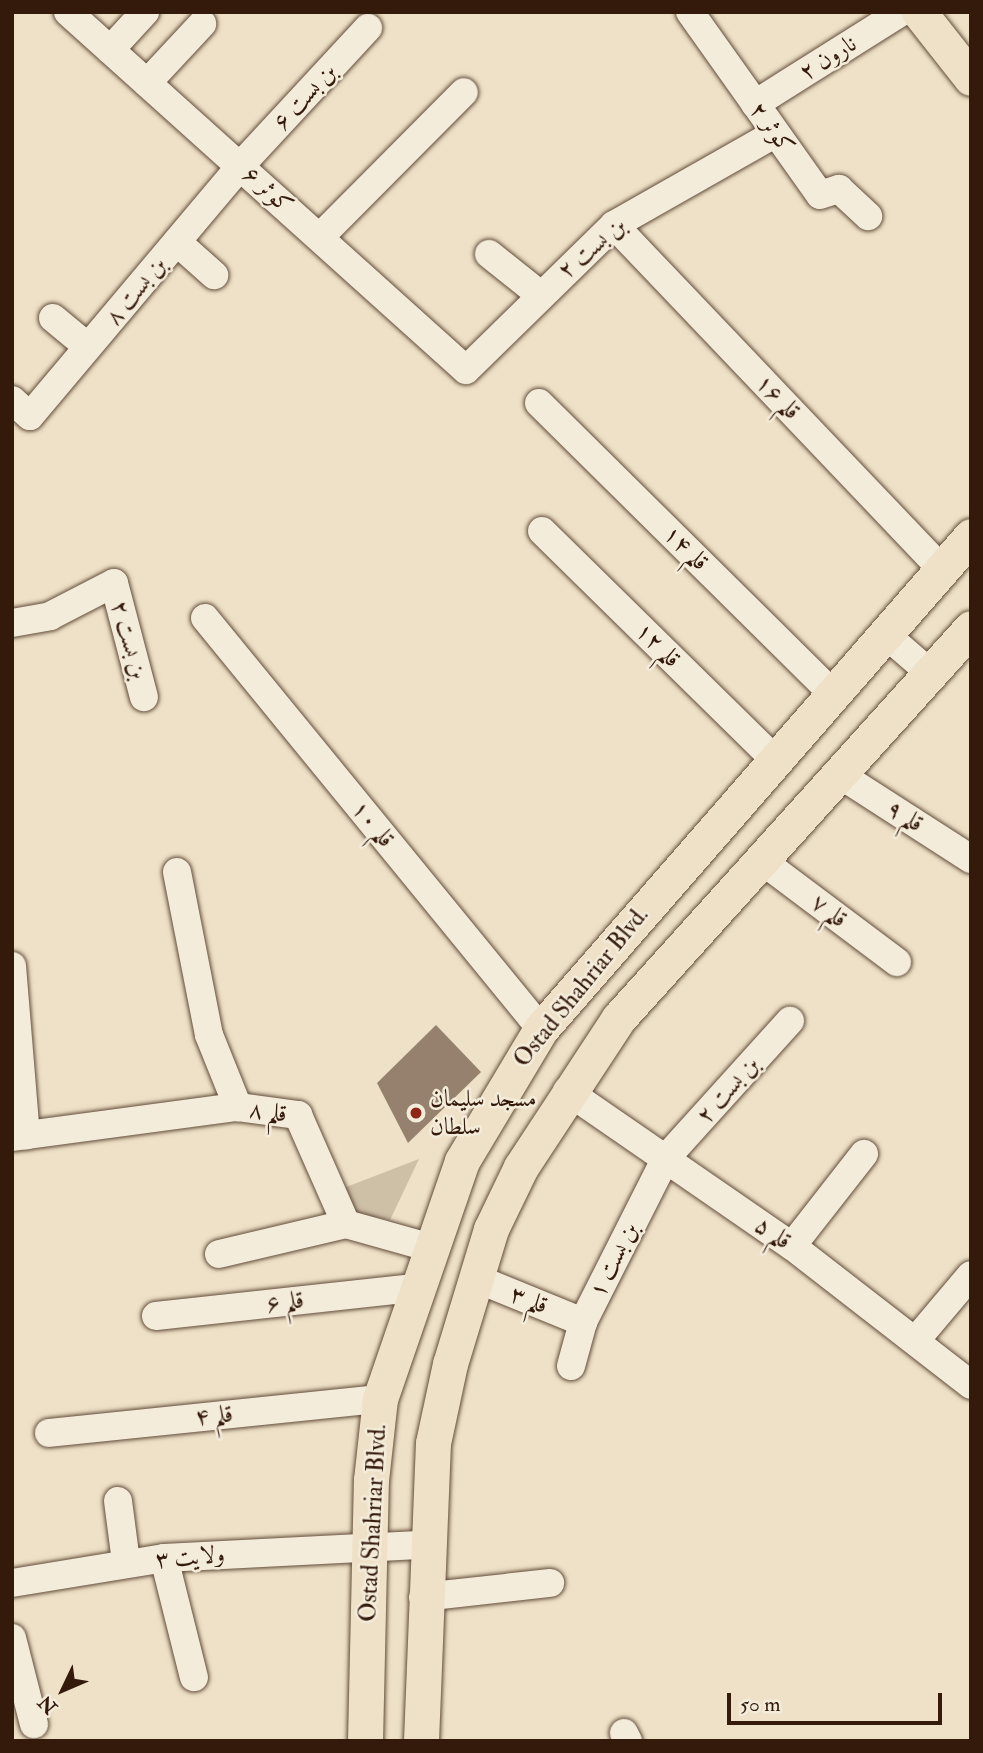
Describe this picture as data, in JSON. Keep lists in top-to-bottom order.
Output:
{
  "streets": {
    "main road": ["Ostad Shahriar Blvd."],
    "street": [
      "نارون ۲",
      "بن بست ۶",
      "کوثر ۲",
      "کوثر ۶",
      "بن بست ۲",
      "بن بست ۸",
      "قلم ۱۶",
      "قلم ۱۴",
      "قلم ۱۲",
      "قلم ۹",
      "قلم ۱۰",
      "قلم ۷",
      "قلم ۸",
      "قلم ۵",
      "بن بست ۱",
      "قلم ۳",
      "قلم ۶",
      "قلم ۴",
      "ولایت ۳"
    ]
  },
  "crossings": [
    ["نارون ۲", "کوثر ۲"],
    ["بن بست ۶", "کوثر ۶"],
    ["بن بست ۶", "بن بست ۸"],
    ["کوثر ۲", "بن بست ۲"],
    ["کوثر ۶", "بن بست ۲"],
    ["کوثر ۶", "بن بست ۸"],
    ["بن بست ۲", "قلم ۱۶"],
    ["بن بست ۲", "قلم ۵"],
    ["بن بست ۲", "بن بست ۱"],
    ["قلم ۱۶", "Ostad Shahriar Blvd."],
    ["قلم ۱۴", "Ostad Shahriar Blvd."],
    ["قلم ۱۲", "Ostad Shahriar Blvd."],
    ["قلم ۹", "Ostad Shahriar Blvd."],
    ["قلم ۱۰", "Ostad Shahriar Blvd."],
    ["قلم ۷", "Ostad Shahriar Blvd."],
    ["Ostad Shahriar Blvd.", "قلم ۵"],
    ["Ostad Shahriar Blvd.", "قلم ۳"],
    ["Ostad Shahriar Blvd.", "قلم ۶"],
    ["Ostad Shahriar Blvd.", "قلم ۴"],
    ["Ostad Shahriar Blvd.", "ولایت ۳"],
    ["قلم ۵", "بن بست ۱"],
    ["بن بست ۱", "قلم ۳"]
  ],
  "places": ["مسجد سلیمان سلطان"],
  "scale_bar": "50 m",
  "north": "bottom left"
}
